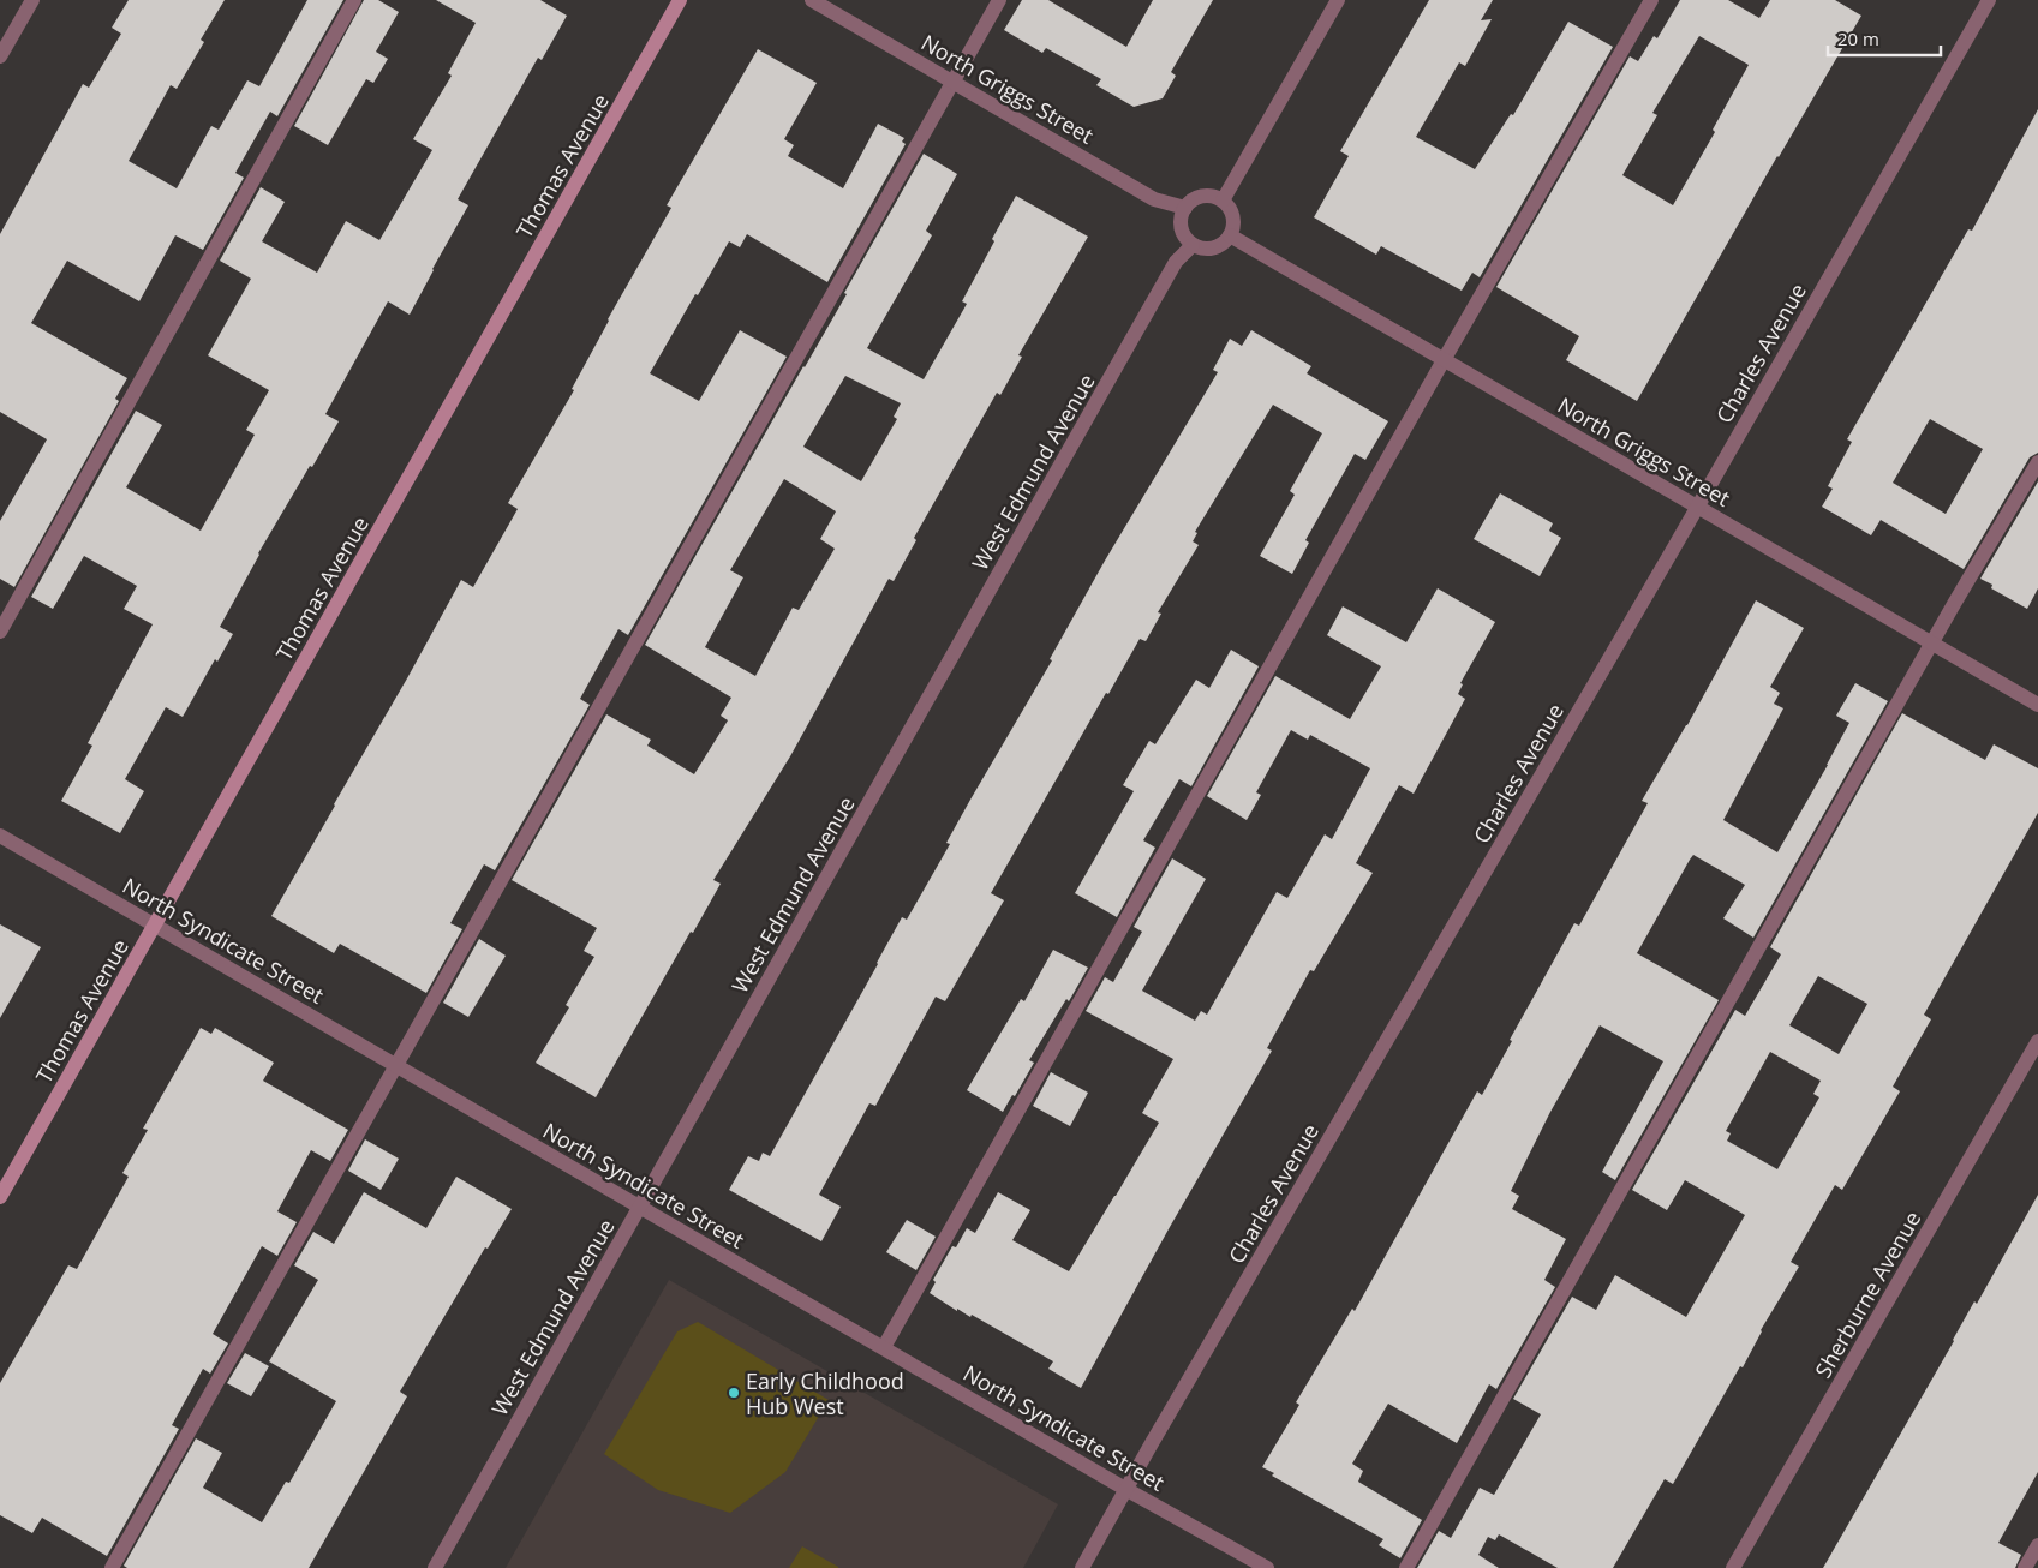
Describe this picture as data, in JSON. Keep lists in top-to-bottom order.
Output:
{
  "streets": {
    "street": [
      "North Griggs Street",
      "Thomas Avenue",
      "Charles Avenue",
      "West Edmund Avenue",
      "North Syndicate Street",
      "Sherburne Avenue"
    ]
  },
  "crossings": [
    ["North Griggs Street", "Charles Avenue"],
    ["North Griggs Street", "West Edmund Avenue"],
    ["Thomas Avenue", "North Syndicate Street"],
    ["Charles Avenue", "North Syndicate Street"],
    ["West Edmund Avenue", "North Syndicate Street"]
  ],
  "places": ["Early Childhood Hub West"],
  "scale_bar": "20 m"
}
